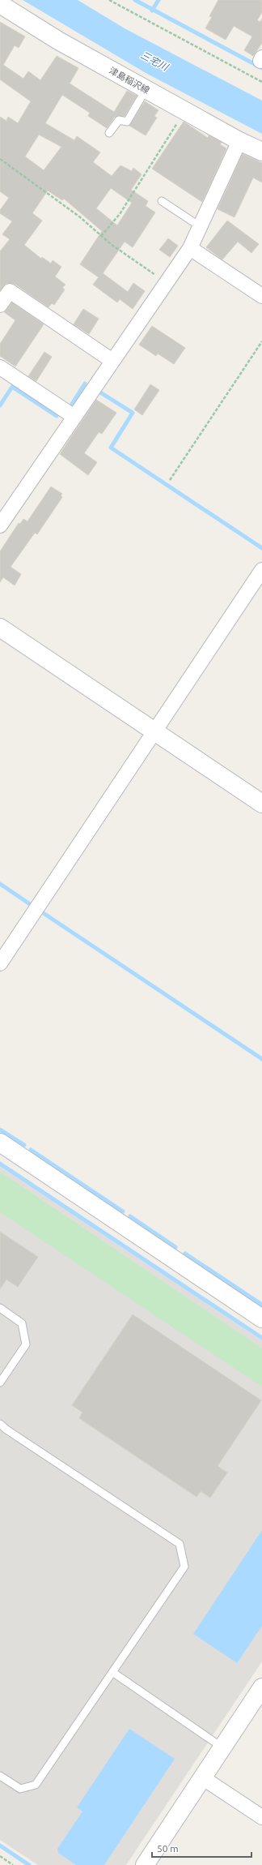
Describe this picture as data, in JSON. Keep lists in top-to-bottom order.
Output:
{
  "streets": {
    "street": ["津島稲沢線"]
  },
  "water": ["三宅川"],
  "scale_bar": "50 m"
}
